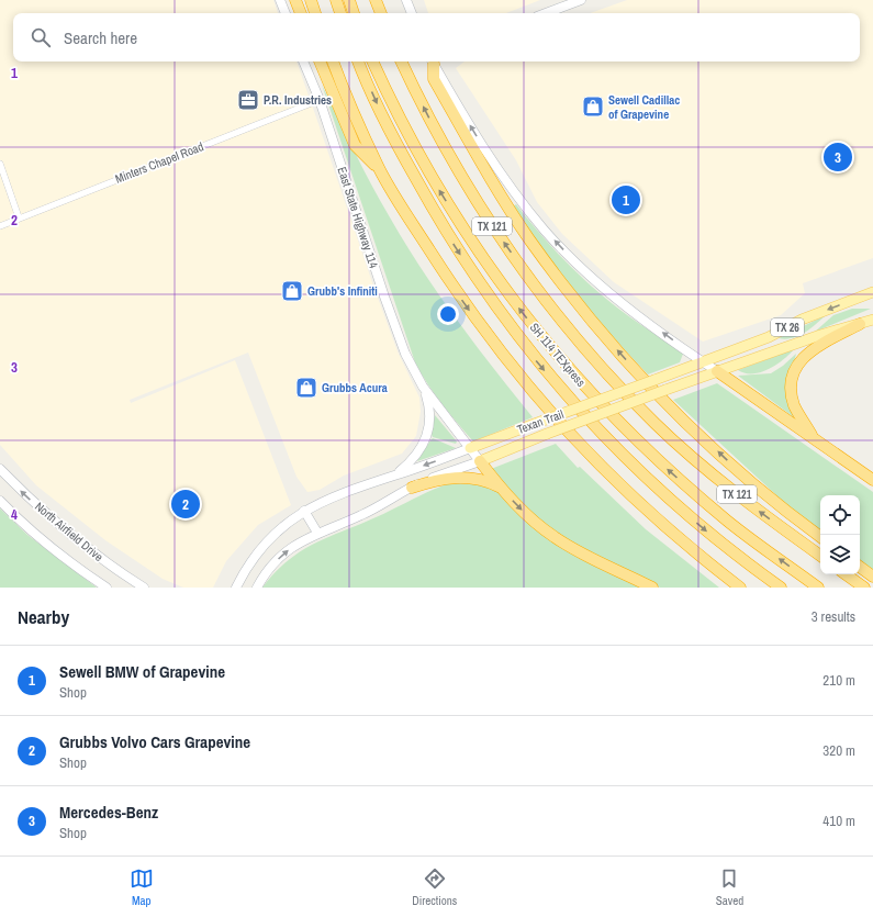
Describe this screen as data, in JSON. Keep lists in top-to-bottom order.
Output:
{
  "streets": {
    "highway": ["TX 121", "SH 114 TEXpress"],
    "main road": [
      "East State Highway 114",
      "TX 26",
      "Texan Trail",
      "North Airfield Drive"
    ],
    "street": ["Minters Chapel Road"]
  },
  "crossings": [
    ["Minters Chapel Road", "East State Highway 114"],
    ["East State Highway 114", "Texan Trail"]
  ],
  "places": {
    "office": ["P.R. Industries"],
    "shop": ["Sewell Cadillac of Grapevine", "Grubb's Infiniti", "Grubbs Acura"]
  },
  "page": {
    "search": "Search here",
    "pins": ["3", "1", "2"],
    "heading": ["Nearby", "3 results"],
    "list": [
      {
        "mark": "1",
        "name": "Sewell BMW of Grapevine",
        "note": "Shop",
        "value": "210 m"
      },
      {
        "mark": "2",
        "name": "Grubbs Volvo Cars Grapevine",
        "note": "Shop",
        "value": "320 m"
      },
      {
        "mark": "3",
        "name": "Mercedes-Benz",
        "note": "Shop",
        "value": "410 m"
      }
    ],
    "nav": ["Map", "Directions", "Saved"]
  },
  "grid": {
    "rows": [
      "1",
      "2",
      "3",
      "4"
    ]
  }
}
